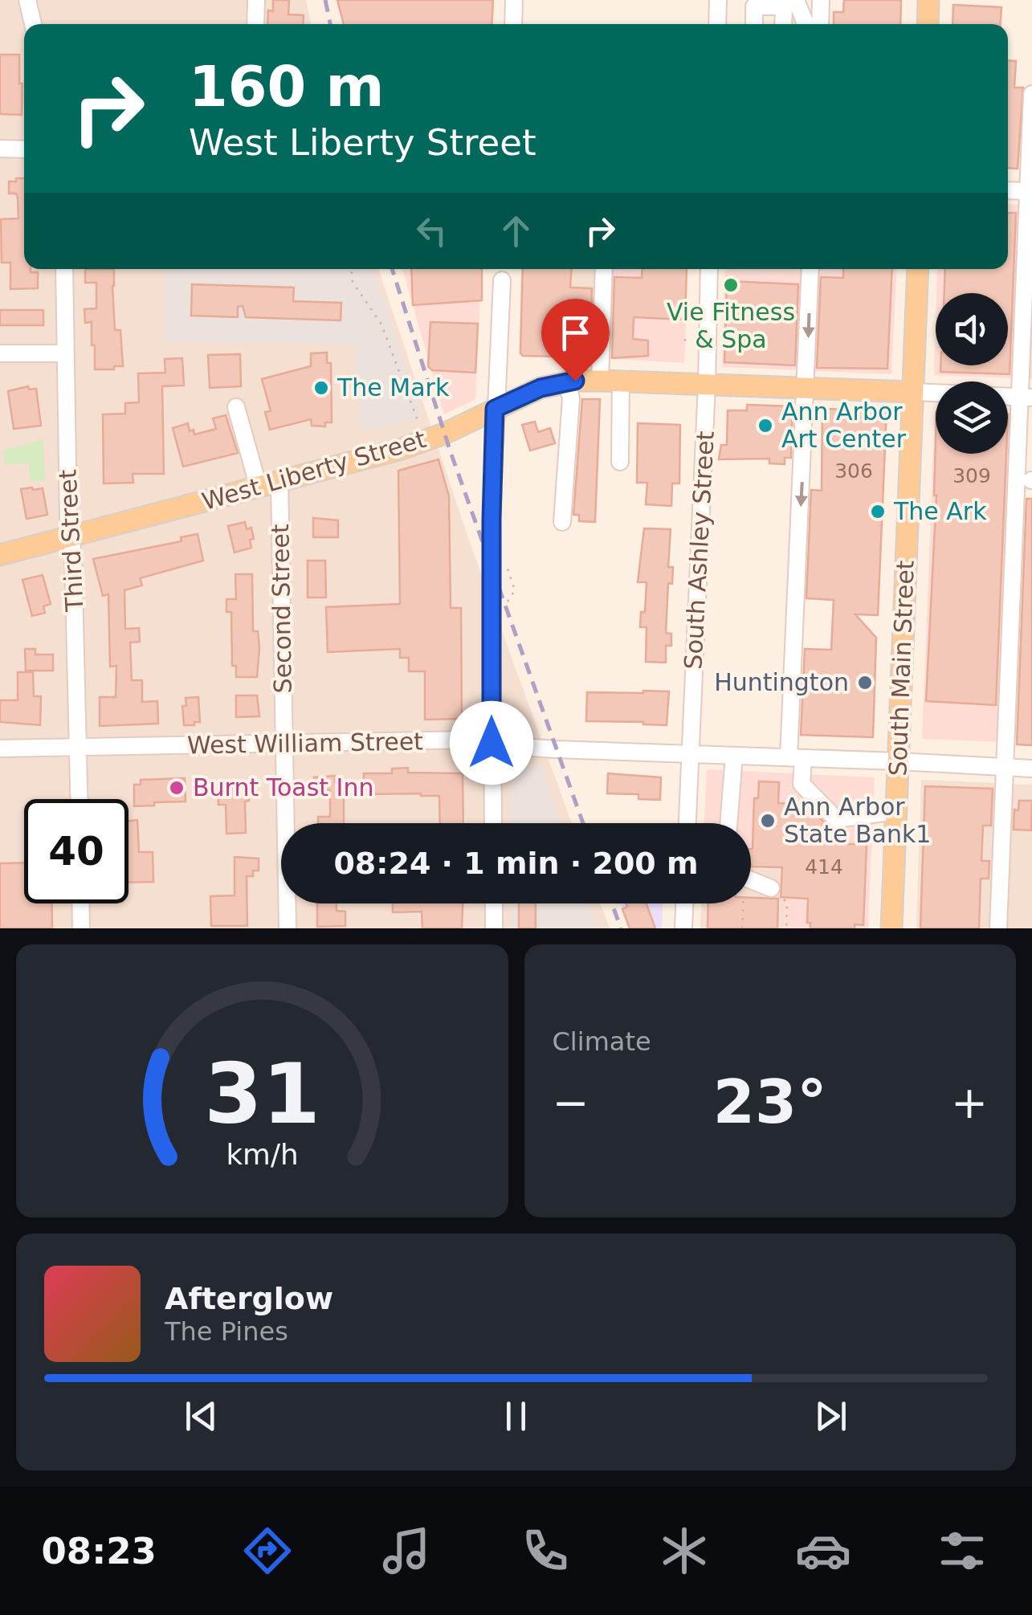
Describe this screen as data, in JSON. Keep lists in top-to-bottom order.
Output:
{
  "streets": {
    "main road": ["West Liberty Street", "South Main Street"],
    "street": [
      "Third Street",
      "South Ashley Street",
      "Second Street",
      "West William Street"
    ]
  },
  "crossings": [
    ["West Liberty Street", "Third Street"],
    ["West Liberty Street", "South Ashley Street"],
    ["West Liberty Street", "Second Street"],
    ["West Liberty Street", "South Main Street"],
    ["Third Street", "West William Street"],
    ["South Ashley Street", "West William Street"],
    ["Second Street", "West William Street"],
    ["South Main Street", "West William Street"]
  ],
  "places": [
    "Vie Fitness & Spa",
    "The Mark",
    "Ann Arbor Art Center",
    "The Ark",
    "Huntington",
    "Burnt Toast Inn",
    "Ann Arbor State Bank1"
  ],
  "house_numbers": ["306", "309", "414"],
  "page": {
    "turn": ["160 m", "West Liberty Street"],
    "limit": "40",
    "trip": "08:24 · 1 min · 200 m",
    "tile": "Climate",
    "heat": ["−", "23°", "+"],
    "song": ["Afterglow", "The Pines"],
    "tabs": "08:23",
    "gauge": ["31", "km/h"]
  }
}
